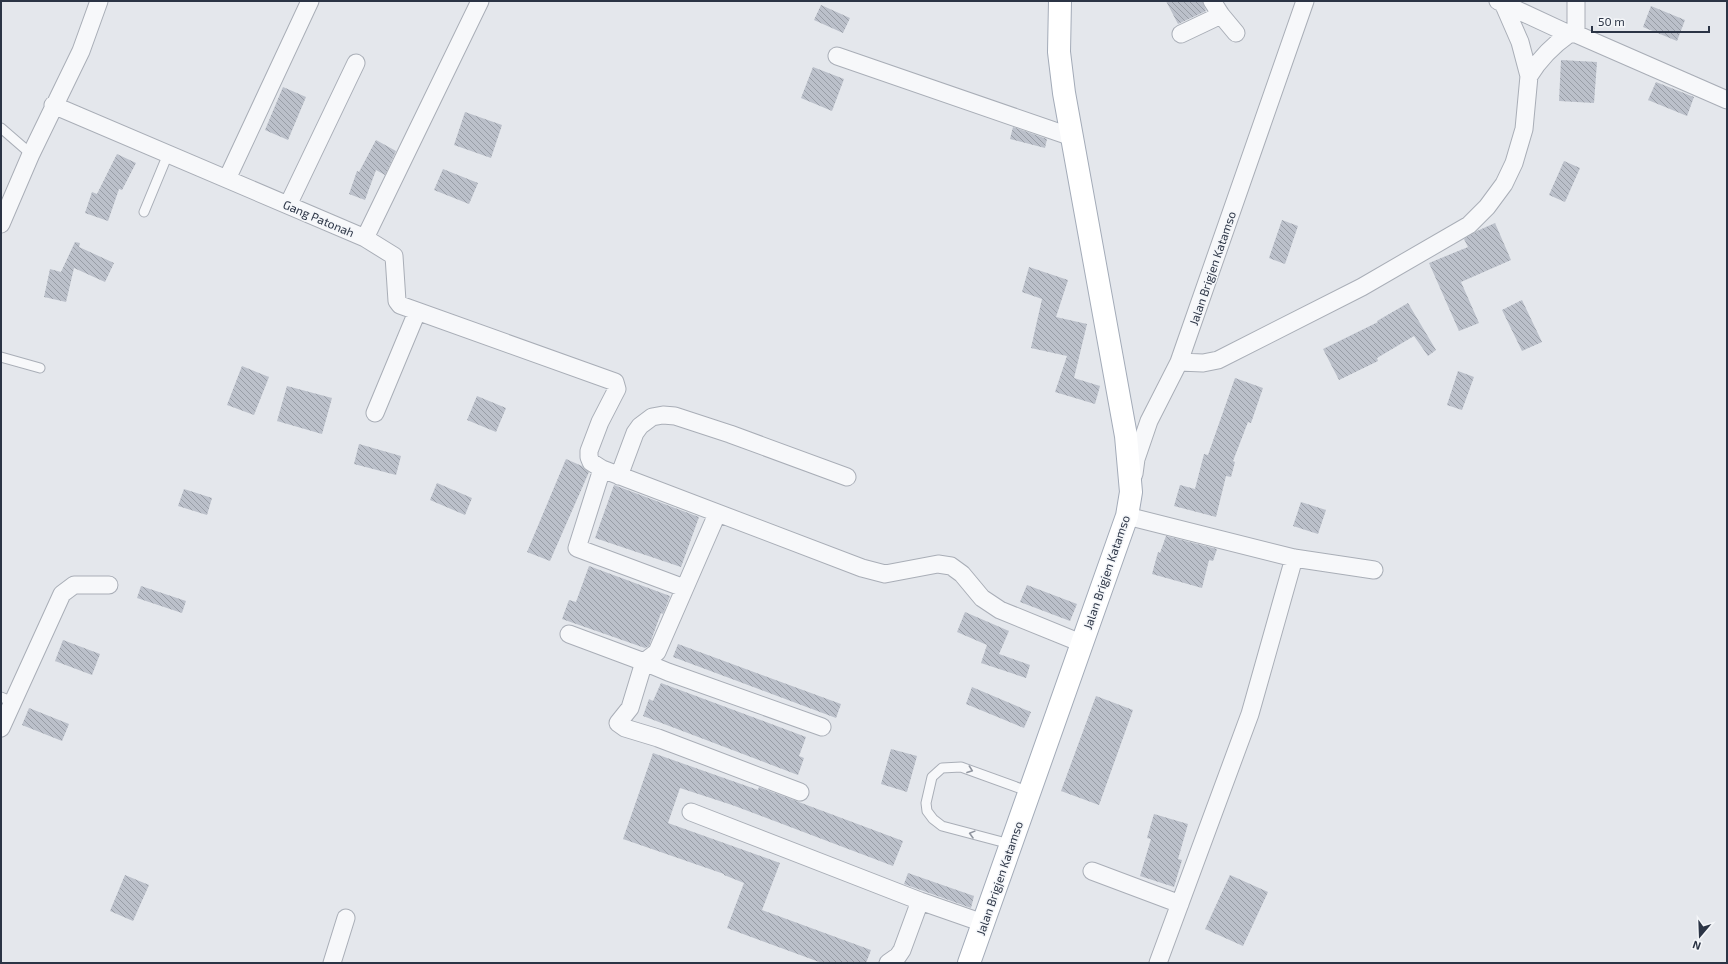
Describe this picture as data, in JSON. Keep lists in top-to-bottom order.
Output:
{
  "streets": {
    "main road": ["Jalan Brigjen Katamso"],
    "street": ["Gang Patonah"]
  },
  "scale_bar": "50 m",
  "north": "bottom"
}
